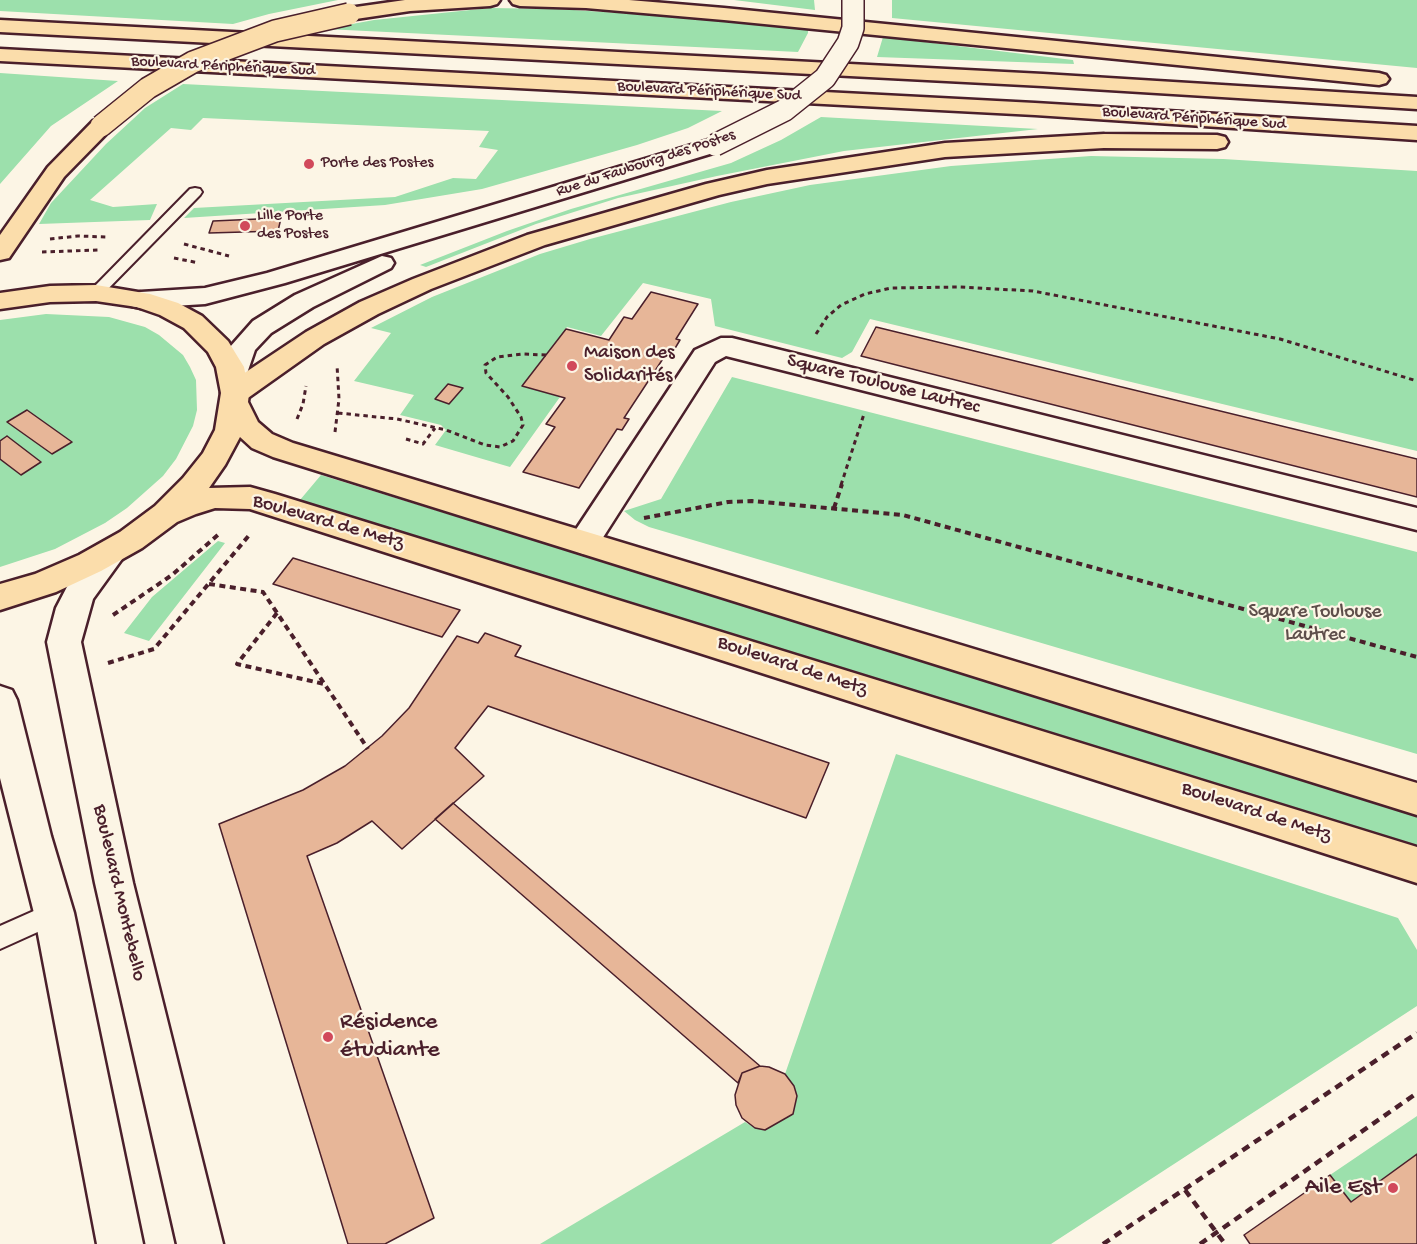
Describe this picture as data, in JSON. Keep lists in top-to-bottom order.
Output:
{
  "streets": {
    "main road": [
      "Boulevard Périphérique Sud",
      "Rue du Faubourg des Postes",
      "Square Toulouse Lautrec",
      "Boulevard de Metz",
      "Boulevard Montebello"
    ]
  },
  "parks": ["Square Toulouse Lautrec"],
  "places": [
    "Porte des Postes",
    "Lille Porte des Postes",
    "Maison des Solidarités",
    "Résidence étudiante",
    "Aile Est"
  ]
}
